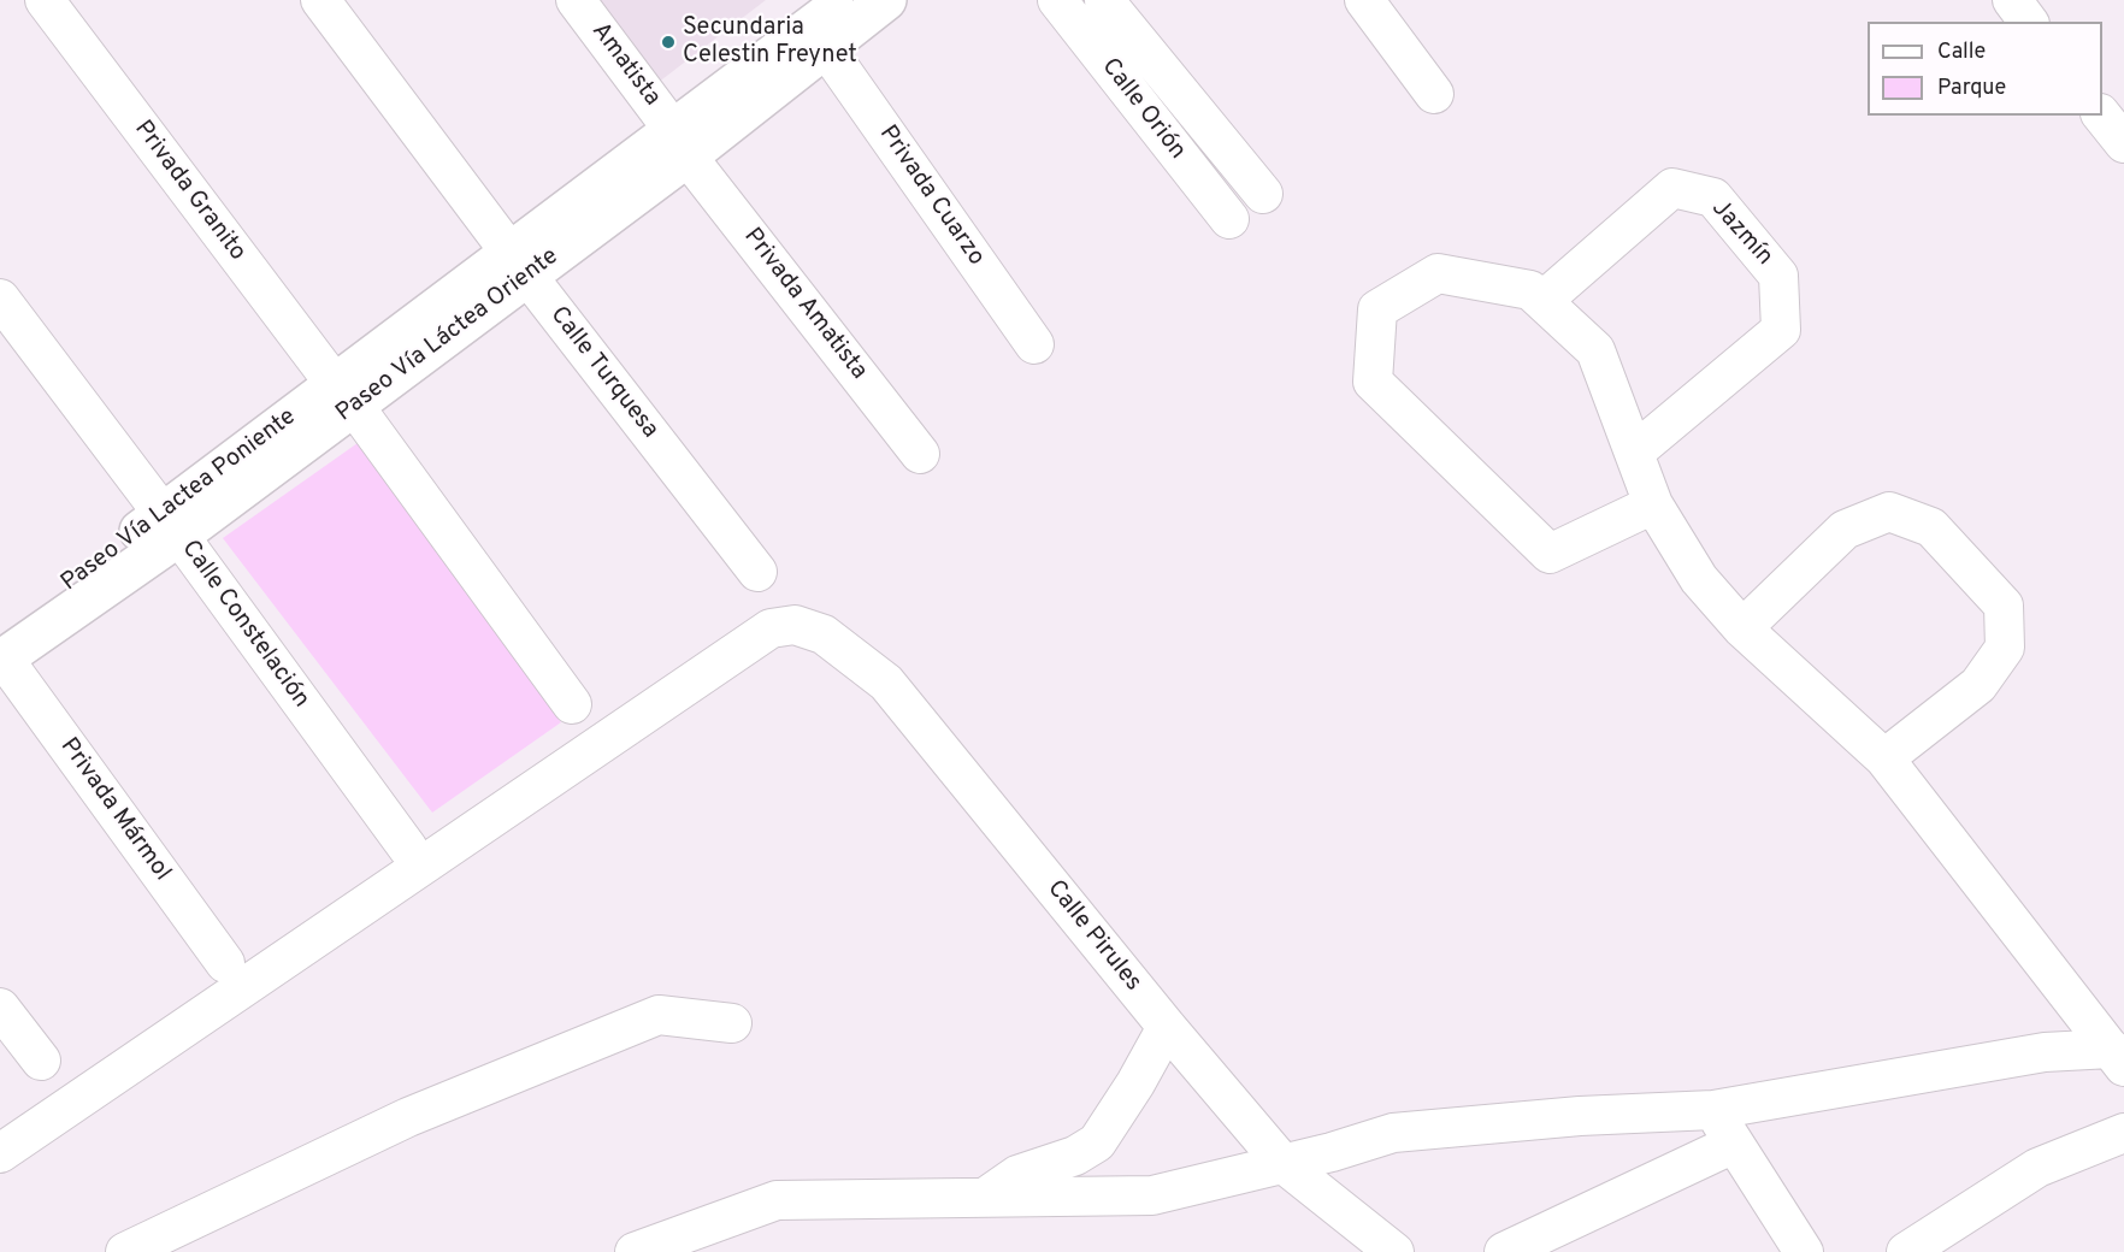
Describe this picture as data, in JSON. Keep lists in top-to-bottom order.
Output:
{
  "streets": {
    "street": [
      "Amatista",
      "Calle Orión",
      "Privada Granito",
      "Privada Cuarzo",
      "Jazmín",
      "Privada Amatista",
      "Paseo Vía Láctea Oriente",
      "Calle Turquesa",
      "Calle Constelación",
      "Privada Mármol",
      "Calle Pirules"
    ]
  },
  "crossings": [
    ["Amatista", "Privada Amatista"],
    ["Amatista", "Paseo Vía Láctea Oriente"],
    ["Privada Granito", "Paseo Vía Láctea Oriente"],
    ["Privada Cuarzo", "Paseo Vía Láctea Oriente"],
    ["Privada Amatista", "Paseo Vía Láctea Oriente"],
    ["Paseo Vía Láctea Oriente", "Calle Turquesa"],
    ["Paseo Vía Láctea Oriente", "Calle Constelación"],
    ["Paseo Vía Láctea Oriente", "Privada Mármol"]
  ],
  "places": ["Secundaria Celestin Freynet"],
  "legend": ["Calle", "Parque"]
}
